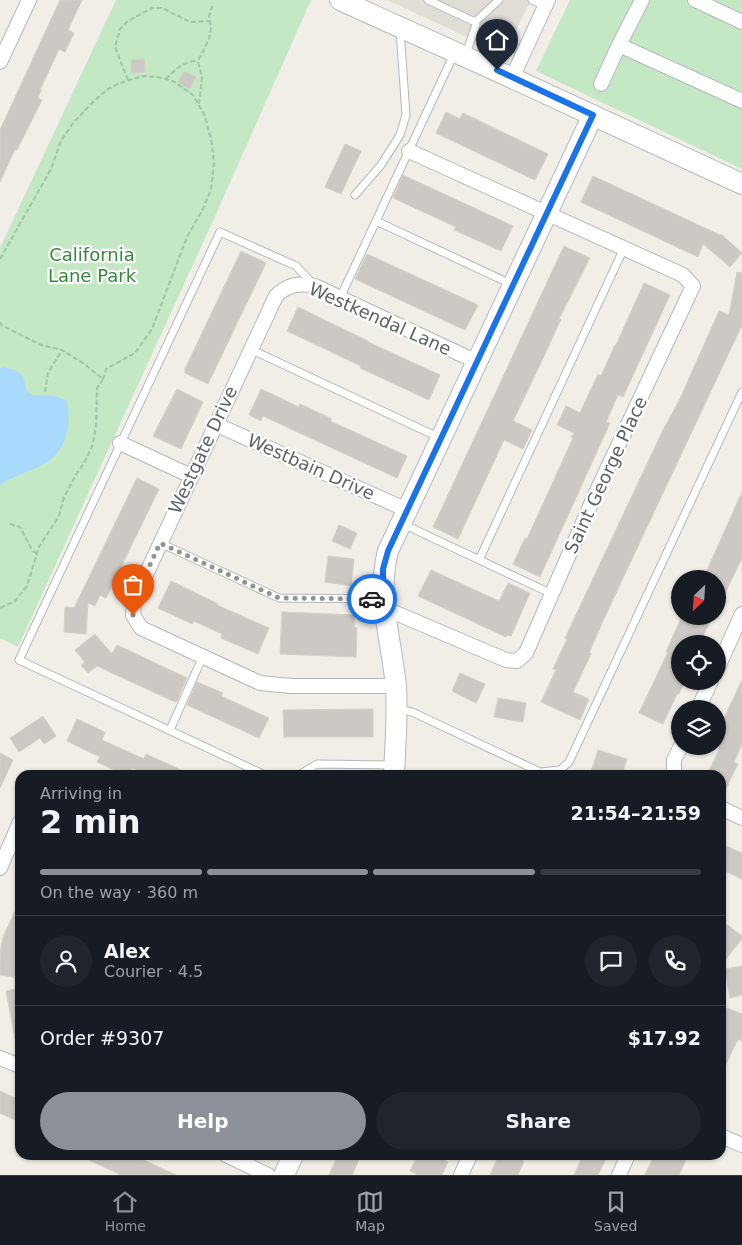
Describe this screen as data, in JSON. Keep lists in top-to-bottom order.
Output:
{
  "streets": {
    "street": [
      "Westkendal Lane",
      "Westgate Drive",
      "Westbain Drive",
      "Saint George Place"
    ]
  },
  "crossings": [
    ["Westkendal Lane", "Westgate Drive"],
    ["Westgate Drive", "Westbain Drive"]
  ],
  "parks": ["California Lane Park"],
  "north": "bottom left",
  "page": {
    "heading": ["2 min", "Arriving in", "21:54–21:59"],
    "panel": [
      "Alex",
      "Courier · 4.5",
      "Order #9307",
      "$17.92"
    ],
    "bar": "On the way · 360 m",
    "buttons": ["Help", "Share"],
    "tabs": ["Home", "Map", "Saved"]
  }
}
